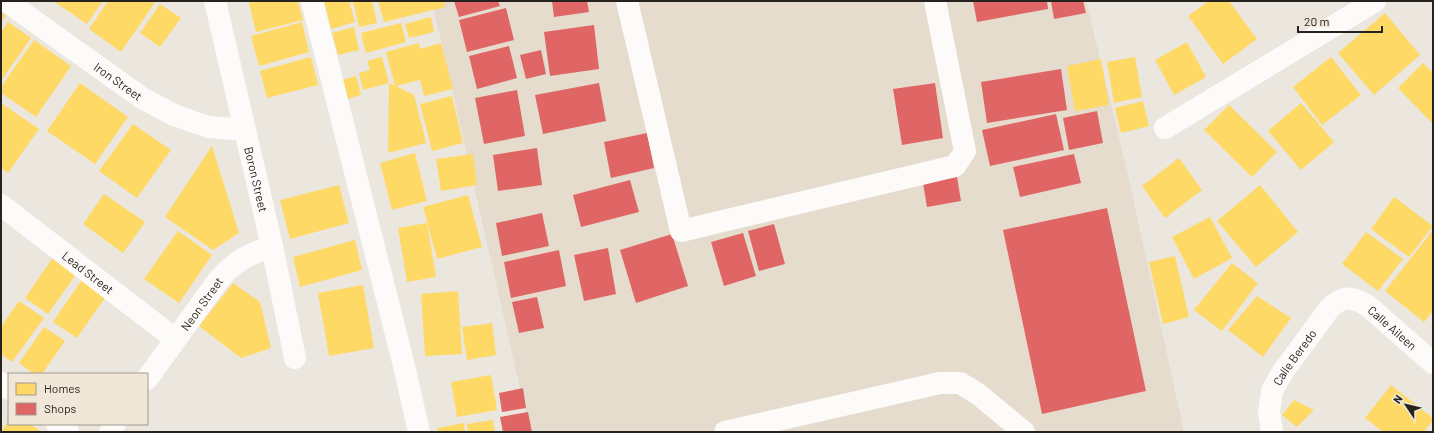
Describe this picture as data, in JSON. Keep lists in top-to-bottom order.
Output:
{
  "streets": {
    "street": [
      "Iron Street",
      "Boron Street",
      "Lead Street",
      "Neon Street",
      "Calle Aileen",
      "Calle Beredo"
    ]
  },
  "crossings": [
    ["Iron Street", "Boron Street"],
    ["Boron Street", "Neon Street"],
    ["Lead Street", "Neon Street"],
    ["Calle Aileen", "Calle Beredo"]
  ],
  "legend": ["Homes", "Shops"],
  "scale_bar": "20 m",
  "north": "top left"
}
